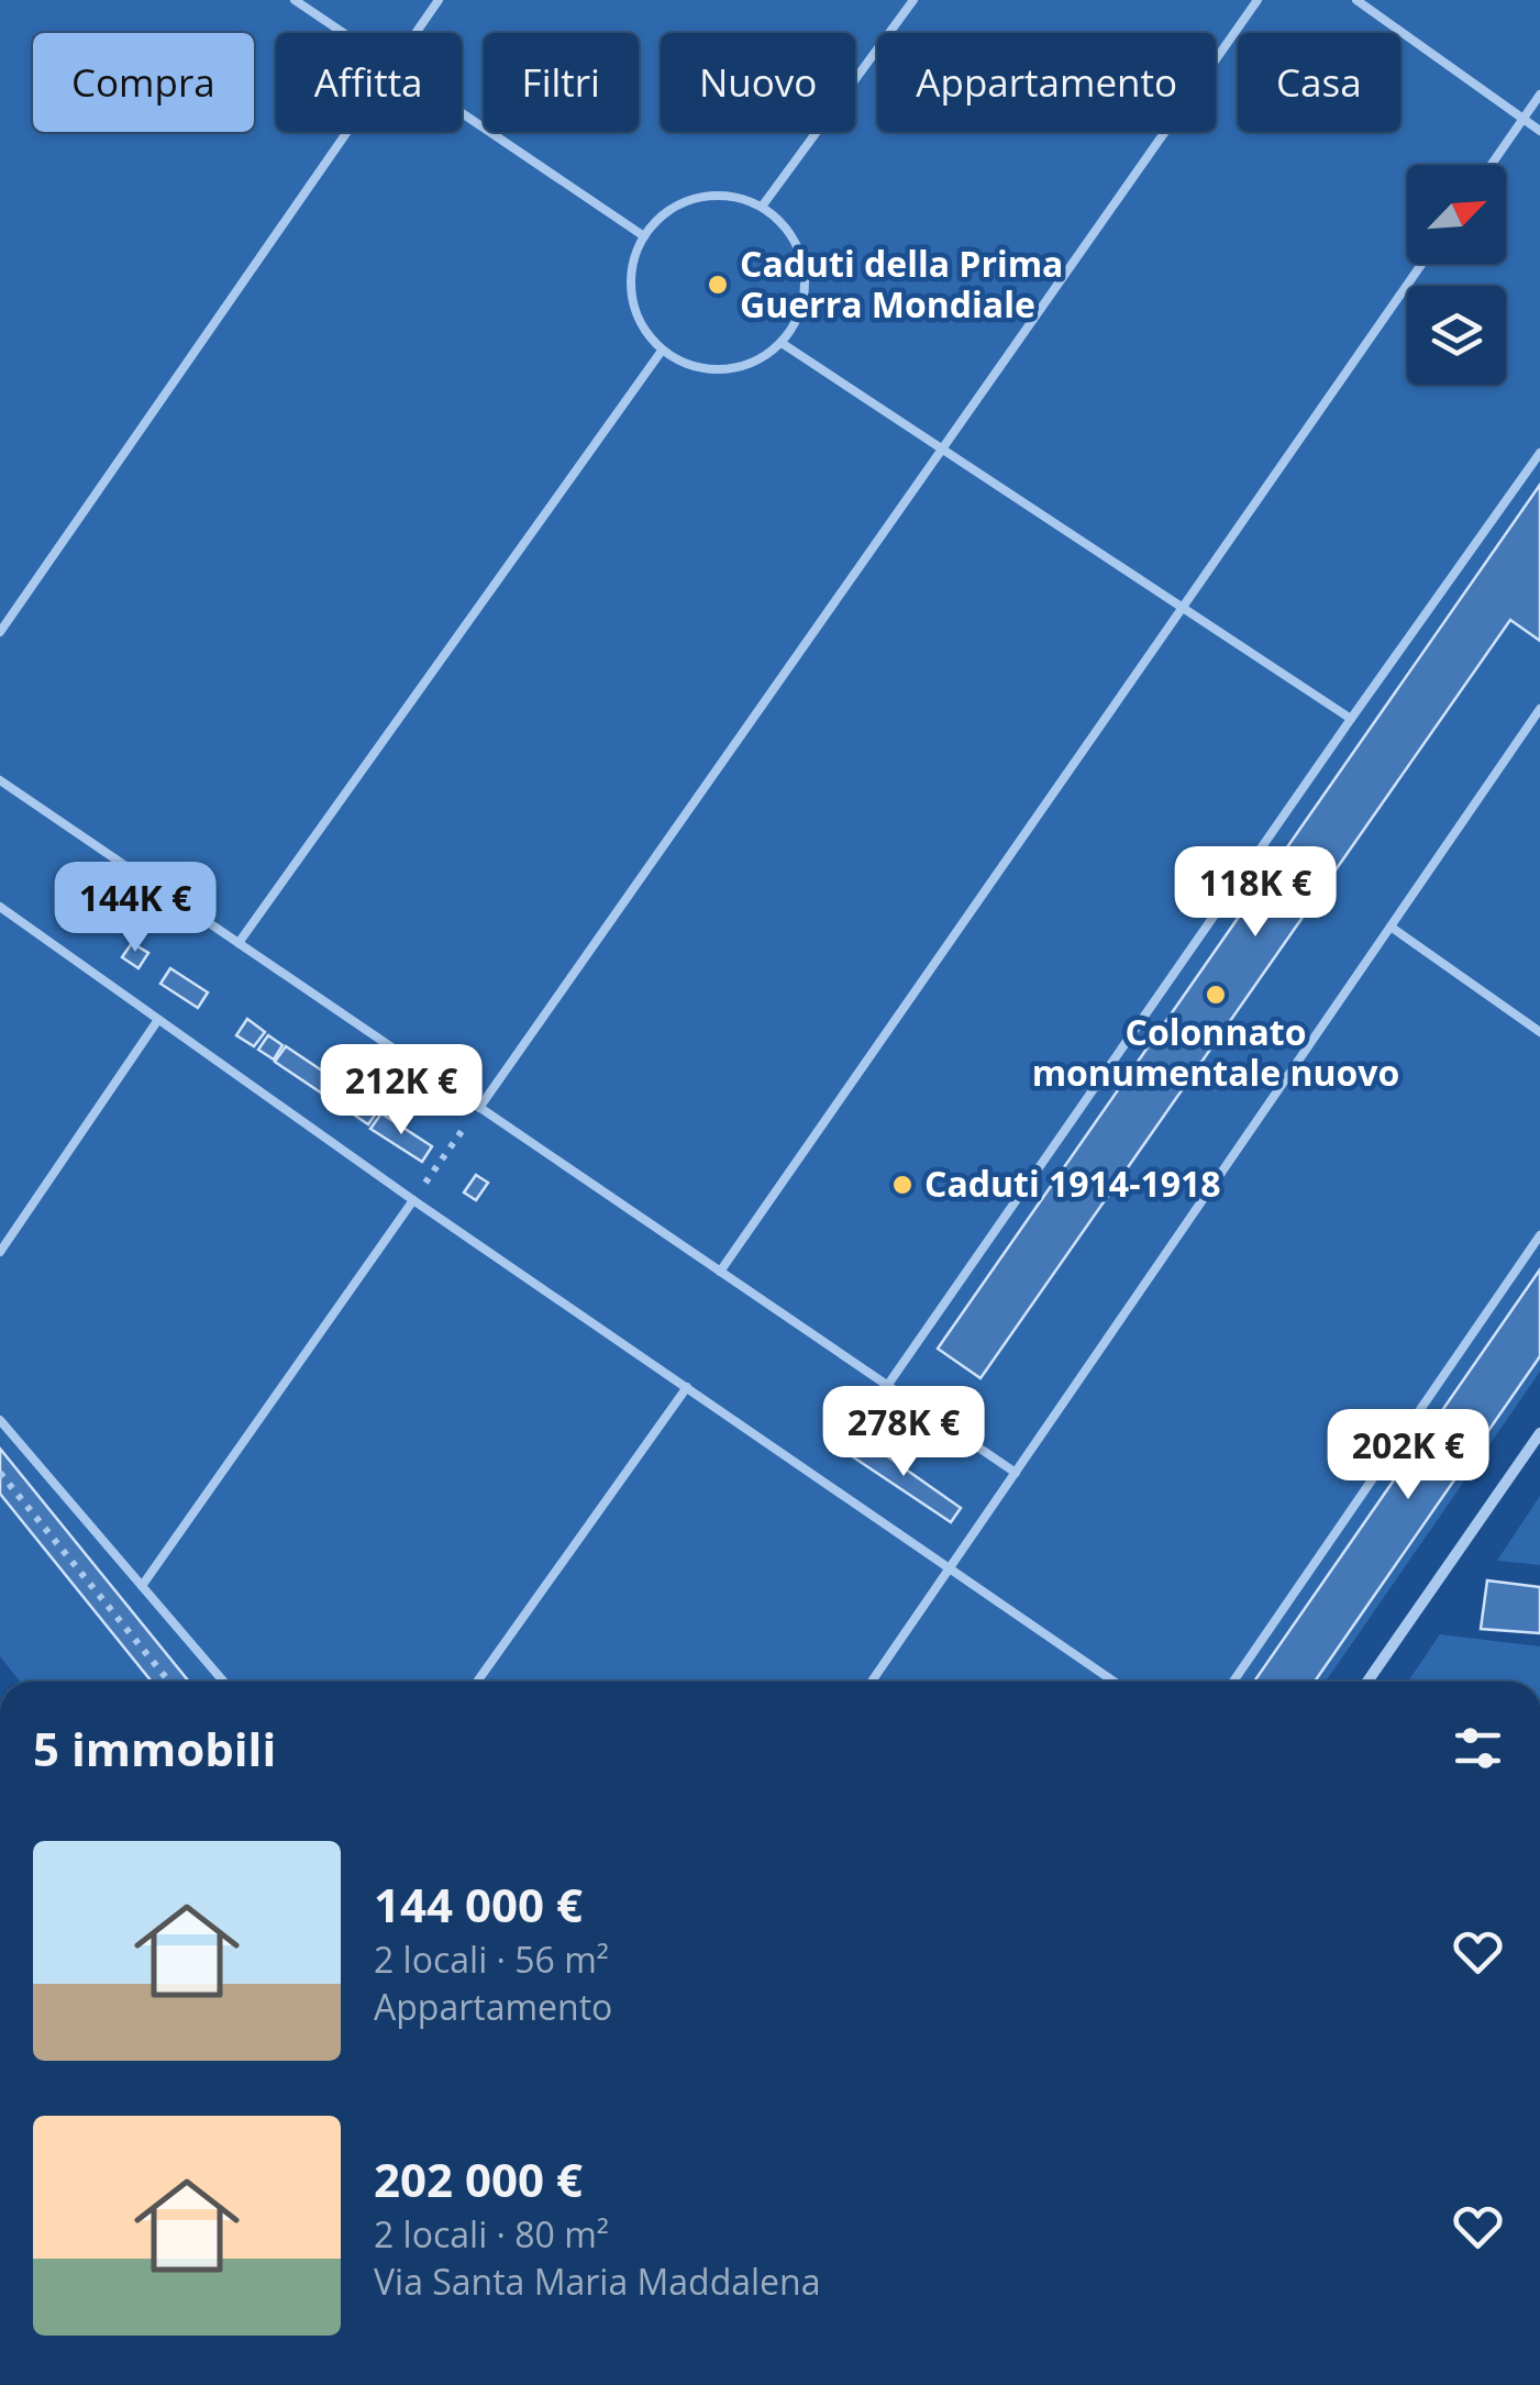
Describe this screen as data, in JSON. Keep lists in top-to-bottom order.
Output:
{
  "places": ["Caduti della Prima Guerra Mondiale", "Colonnato monumentale nuovo", "Caduti 1914-1918"],
  "north": "top right",
  "page": {
    "chip": [
      "Compra",
      "Affitta",
      "Filtri",
      "Nuovo",
      "Appartamento",
      "Casa"
    ],
    "price": [
      "118K €",
      "144K €",
      "212K €",
      "278K €",
      "202K €"
    ],
    "heading": "5 immobili",
    "list": [
      {
        "name": "144 000 €",
        "note": "2 locali · 56 m² · Appartamento"
      },
      {
        "name": "202 000 €",
        "note": "2 locali · 80 m² · Via Santa Maria Maddalena"
      }
    ]
  }
}
